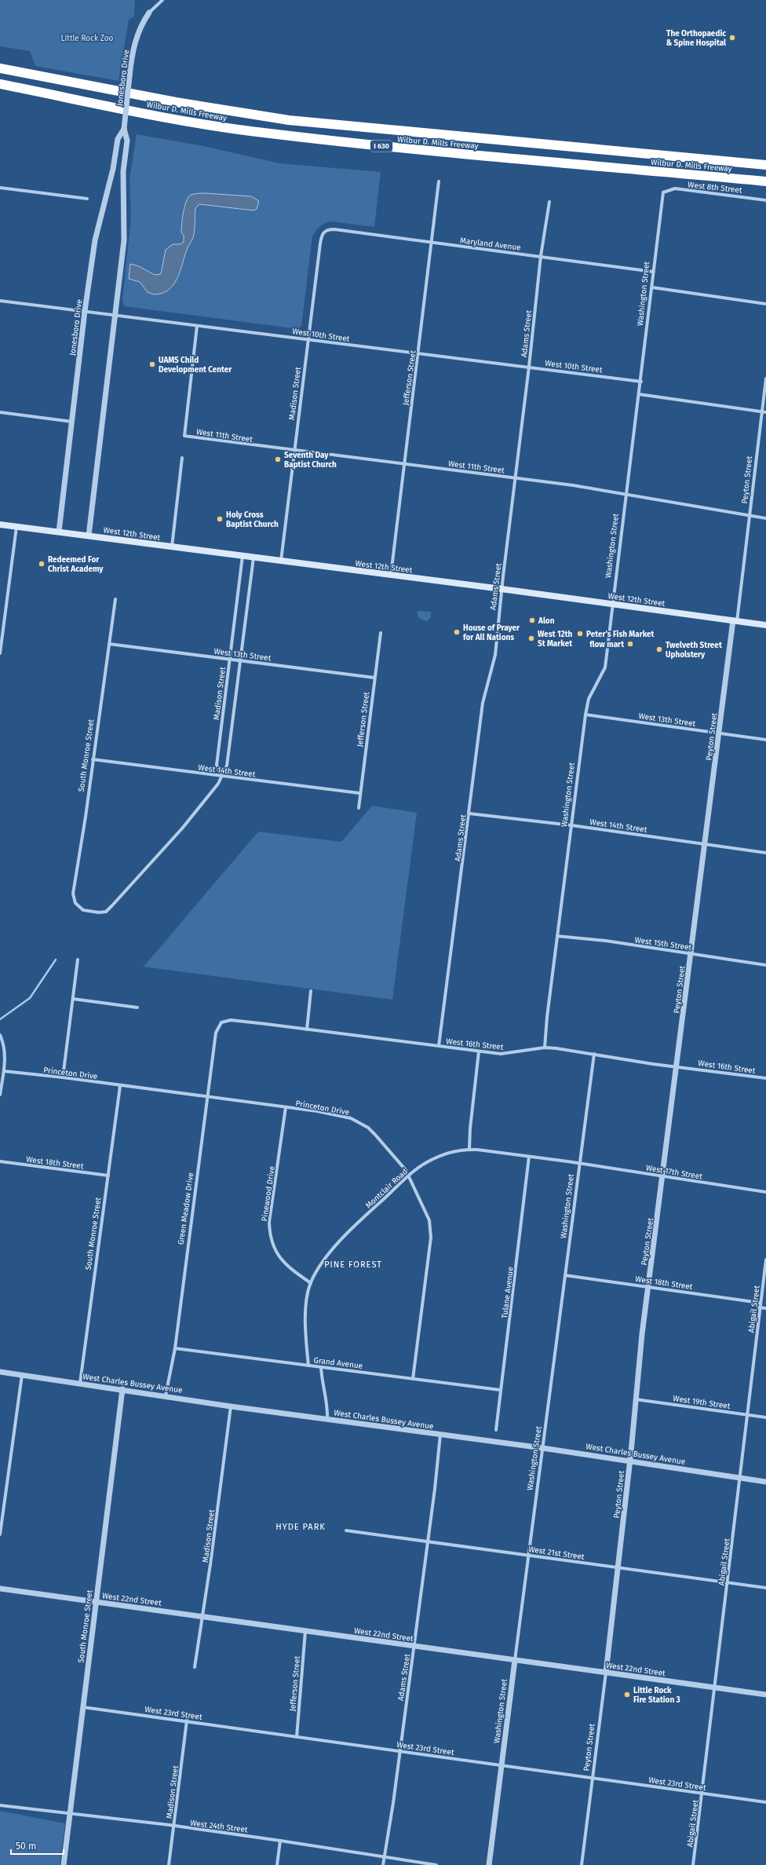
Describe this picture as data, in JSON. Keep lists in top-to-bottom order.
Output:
{
  "streets": {
    "highway": ["Wilbur D. Mills Freeway", "I 630"],
    "main road": ["West 12th Street"],
    "street": [
      "Jonesboro Drive",
      "West 8th Street",
      "Maryland Avenue",
      "Washington Street",
      "Adams Street",
      "West 10th Street",
      "Jefferson Street",
      "Madison Street",
      "West 11th Street",
      "Peyton Street",
      "West 13th Street",
      "South Monroe Street",
      "West 14th Street",
      "West 15th Street",
      "West 16th Street",
      "Princeton Drive",
      "West 18th Street",
      "West 17th Street",
      "Montclair Road",
      "Pinewood Drive",
      "Green Meadow Drive",
      "Tulane Avenue",
      "Abigail Street",
      "Grand Avenue",
      "West Charles Bussey Avenue",
      "West 19th Street",
      "West 21st Street",
      "West 22nd Street",
      "West 23rd Street",
      "West 24th Street"
    ]
  },
  "crossings": [
    ["Jonesboro Drive", "West 10th Street"],
    ["Jonesboro Drive", "West 12th Street"],
    ["West 8th Street", "Washington Street"],
    ["Maryland Avenue", "Washington Street"],
    ["Maryland Avenue", "Adams Street"],
    ["Maryland Avenue", "Jefferson Street"],
    ["Maryland Avenue", "Madison Street"],
    ["Washington Street", "West 10th Street"],
    ["Washington Street", "West 11th Street"],
    ["Washington Street", "West 12th Street"],
    ["Washington Street", "West 13th Street"],
    ["Washington Street", "West 14th Street"],
    ["Washington Street", "West 15th Street"],
    ["Washington Street", "West 16th Street"],
    ["Washington Street", "West 18th Street"],
    ["Washington Street", "West 17th Street"],
    ["Washington Street", "Montclair Road"],
    ["Washington Street", "West Charles Bussey Avenue"],
    ["Washington Street", "West 21st Street"],
    ["Washington Street", "West 22nd Street"],
    ["Washington Street", "West 23rd Street"],
    ["Adams Street", "West 10th Street"],
    ["Adams Street", "West 11th Street"],
    ["Adams Street", "West 12th Street"],
    ["Adams Street", "West 14th Street"],
    ["Adams Street", "West 16th Street"],
    ["Adams Street", "West Charles Bussey Avenue"],
    ["Adams Street", "West 21st Street"],
    ["Adams Street", "West 22nd Street"],
    ["Adams Street", "West 23rd Street"],
    ["Adams Street", "West 24th Street"],
    ["West 10th Street", "Jefferson Street"],
    ["West 10th Street", "Madison Street"],
    ["West 10th Street", "West 11th Street"],
    ["Jefferson Street", "West 11th Street"],
    ["Jefferson Street", "West 12th Street"],
    ["Jefferson Street", "West 13th Street"],
    ["Jefferson Street", "West 14th Street"],
    ["Jefferson Street", "West 22nd Street"],
    ["Jefferson Street", "West 23rd Street"],
    ["Madison Street", "West 11th Street"],
    ["Madison Street", "West 12th Street"],
    ["Madison Street", "West 13th Street"],
    ["Madison Street", "South Monroe Street"],
    ["Madison Street", "West 14th Street"],
    ["Madison Street", "West Charles Bussey Avenue"],
    ["Madison Street", "West 22nd Street"],
    ["Madison Street", "West 23rd Street"],
    ["Madison Street", "West 24th Street"],
    ["West 11th Street", "Peyton Street"],
    ["Peyton Street", "West 12th Street"],
    ["Peyton Street", "West 13th Street"],
    ["Peyton Street", "West 14th Street"],
    ["Peyton Street", "West 15th Street"],
    ["Peyton Street", "West 16th Street"],
    ["Peyton Street", "West 18th Street"],
    ["Peyton Street", "West 17th Street"],
    ["Peyton Street", "West Charles Bussey Avenue"],
    ["Peyton Street", "West 19th Street"],
    ["Peyton Street", "West 21st Street"],
    ["Peyton Street", "West 22nd Street"],
    ["Peyton Street", "West 23rd Street"],
    ["West 13th Street", "South Monroe Street"],
    ["South Monroe Street", "West 14th Street"],
    ["South Monroe Street", "Princeton Drive"],
    ["South Monroe Street", "West 18th Street"],
    ["South Monroe Street", "West Charles Bussey Avenue"],
    ["South Monroe Street", "West 22nd Street"],
    ["South Monroe Street", "West 23rd Street"],
    ["South Monroe Street", "West 24th Street"],
    ["West 16th Street", "Green Meadow Drive"],
    ["Princeton Drive", "Montclair Road"],
    ["Princeton Drive", "Pinewood Drive"],
    ["Princeton Drive", "Green Meadow Drive"],
    ["Princeton Drive", "Grand Avenue"],
    ["West 18th Street", "Abigail Street"],
    ["West 17th Street", "Montclair Road"],
    ["Montclair Road", "Pinewood Drive"],
    ["Montclair Road", "Tulane Avenue"],
    ["Montclair Road", "Grand Avenue"],
    ["Green Meadow Drive", "Grand Avenue"],
    ["Green Meadow Drive", "West Charles Bussey Avenue"],
    ["Tulane Avenue", "Grand Avenue"],
    ["Abigail Street", "West Charles Bussey Avenue"],
    ["Abigail Street", "West 19th Street"],
    ["Abigail Street", "West 21st Street"],
    ["Abigail Street", "West 22nd Street"],
    ["Abigail Street", "West 23rd Street"]
  ],
  "districts": ["PINE FOREST", "HYDE PARK"],
  "parks": ["Little Rock Zoo"],
  "places": [
    "The Orthopaedic & Spine Hospital",
    "UAMS Child Development Center",
    "Seventh Day Baptist Church",
    "Holy Cross Baptist Church",
    "Redeemed For Christ Academy",
    "Alon",
    "House of Prayer for All Nations",
    "Peter's Fish Market",
    "West 12th St Market",
    "flow mart",
    "Twelveth Street Upholstery",
    "Little Rock Fire Station 3"
  ],
  "scale_bar": "50 m"
}
